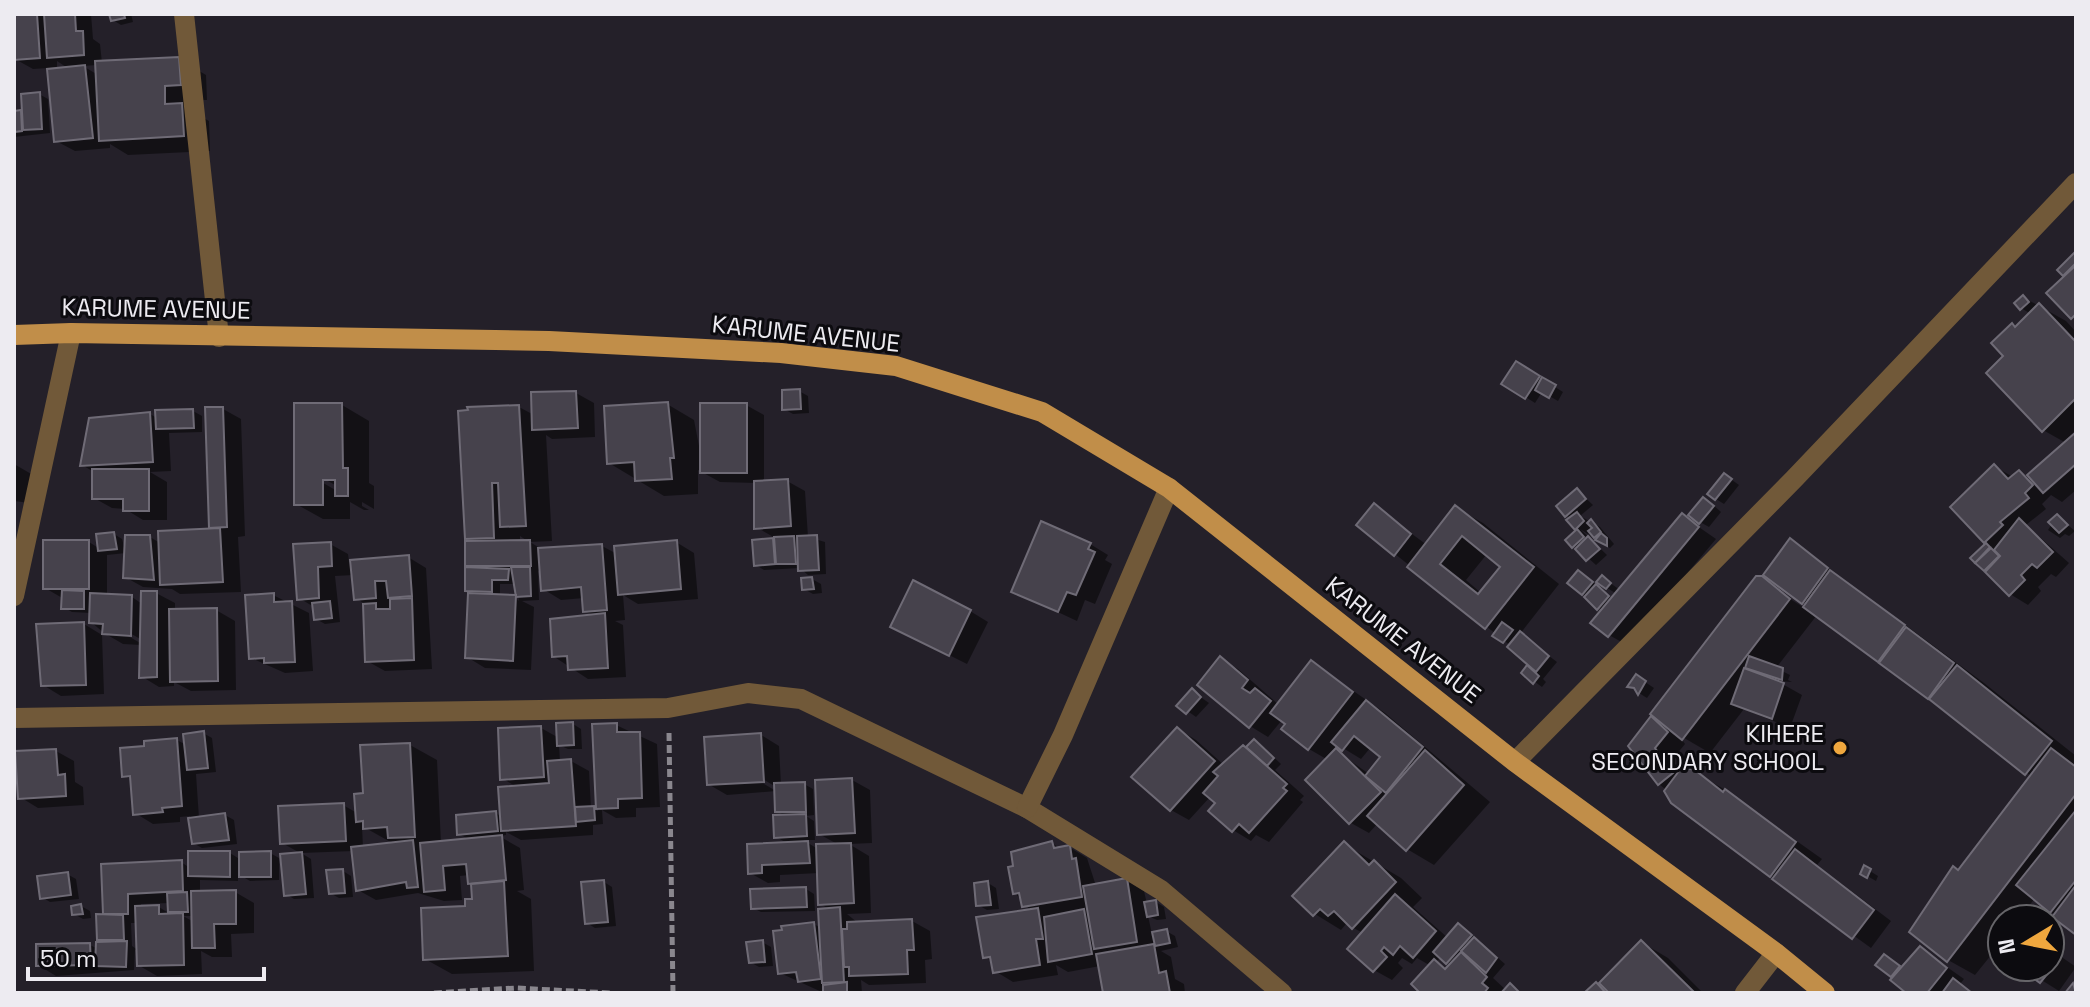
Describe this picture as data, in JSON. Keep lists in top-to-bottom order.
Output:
{
  "streets": {
    "main road": ["KARUME AVENUE"]
  },
  "places": ["KIHERE SECONDARY SCHOOL"],
  "scale_bar": "50 m",
  "north": "left"
}
